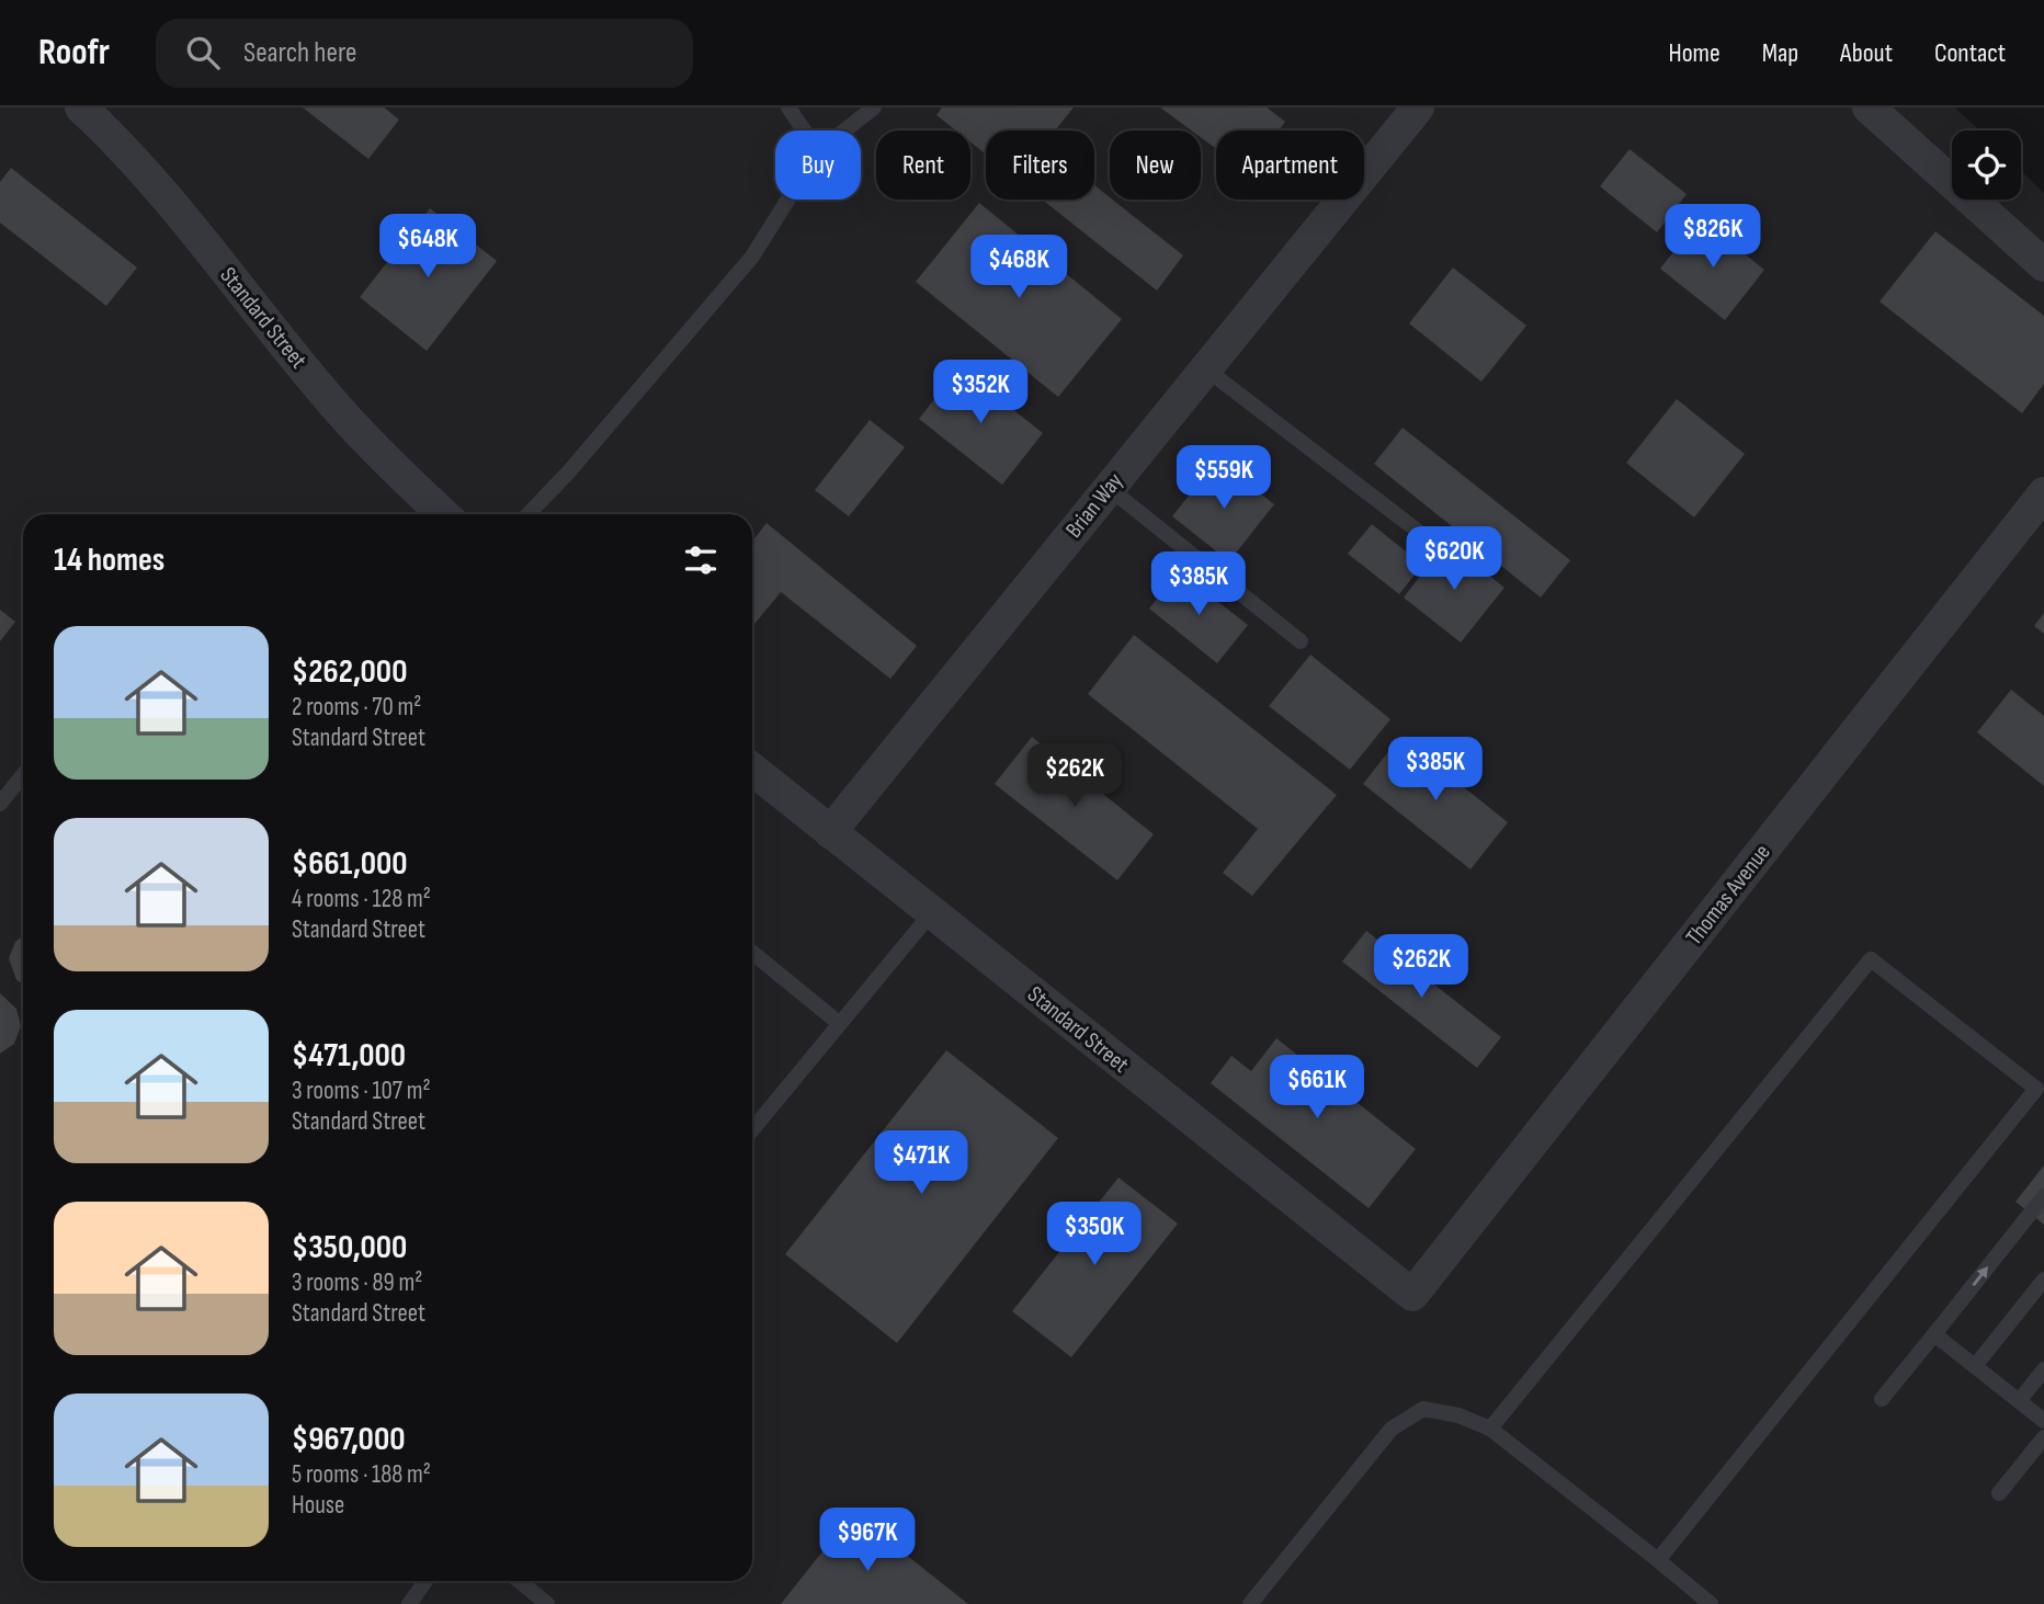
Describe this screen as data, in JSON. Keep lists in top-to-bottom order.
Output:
{
  "streets": {
    "street": ["Standard Street", "Brian Way", "Thomas Avenue"]
  },
  "crossings": [
    ["Standard Street", "Brian Way"],
    ["Standard Street", "Thomas Avenue"]
  ],
  "page": {
    "header": "Roofr",
    "search": "Search here",
    "nav": [
      "Home",
      "Map",
      "About",
      "Contact"
    ],
    "chip": [
      "Buy",
      "Rent",
      "Filters",
      "New",
      "Apartment"
    ],
    "price": [
      "$826K",
      "$648K",
      "$468K",
      "$352K",
      "$559K",
      "$620K",
      "$385K",
      "$385K",
      "$262K",
      "$262K",
      "$661K",
      "$471K",
      "$350K",
      "$967K"
    ],
    "heading": "14 homes",
    "list": [
      {
        "name": "$262,000",
        "note": "2 rooms · 70 m² · Standard Street"
      },
      {
        "name": "$661,000",
        "note": "4 rooms · 128 m² · Standard Street"
      },
      {
        "name": "$471,000",
        "note": "3 rooms · 107 m² · Standard Street"
      },
      {
        "name": "$350,000",
        "note": "3 rooms · 89 m² · Standard Street"
      },
      {
        "name": "$967,000",
        "note": "5 rooms · 188 m² · House"
      }
    ]
  }
}
